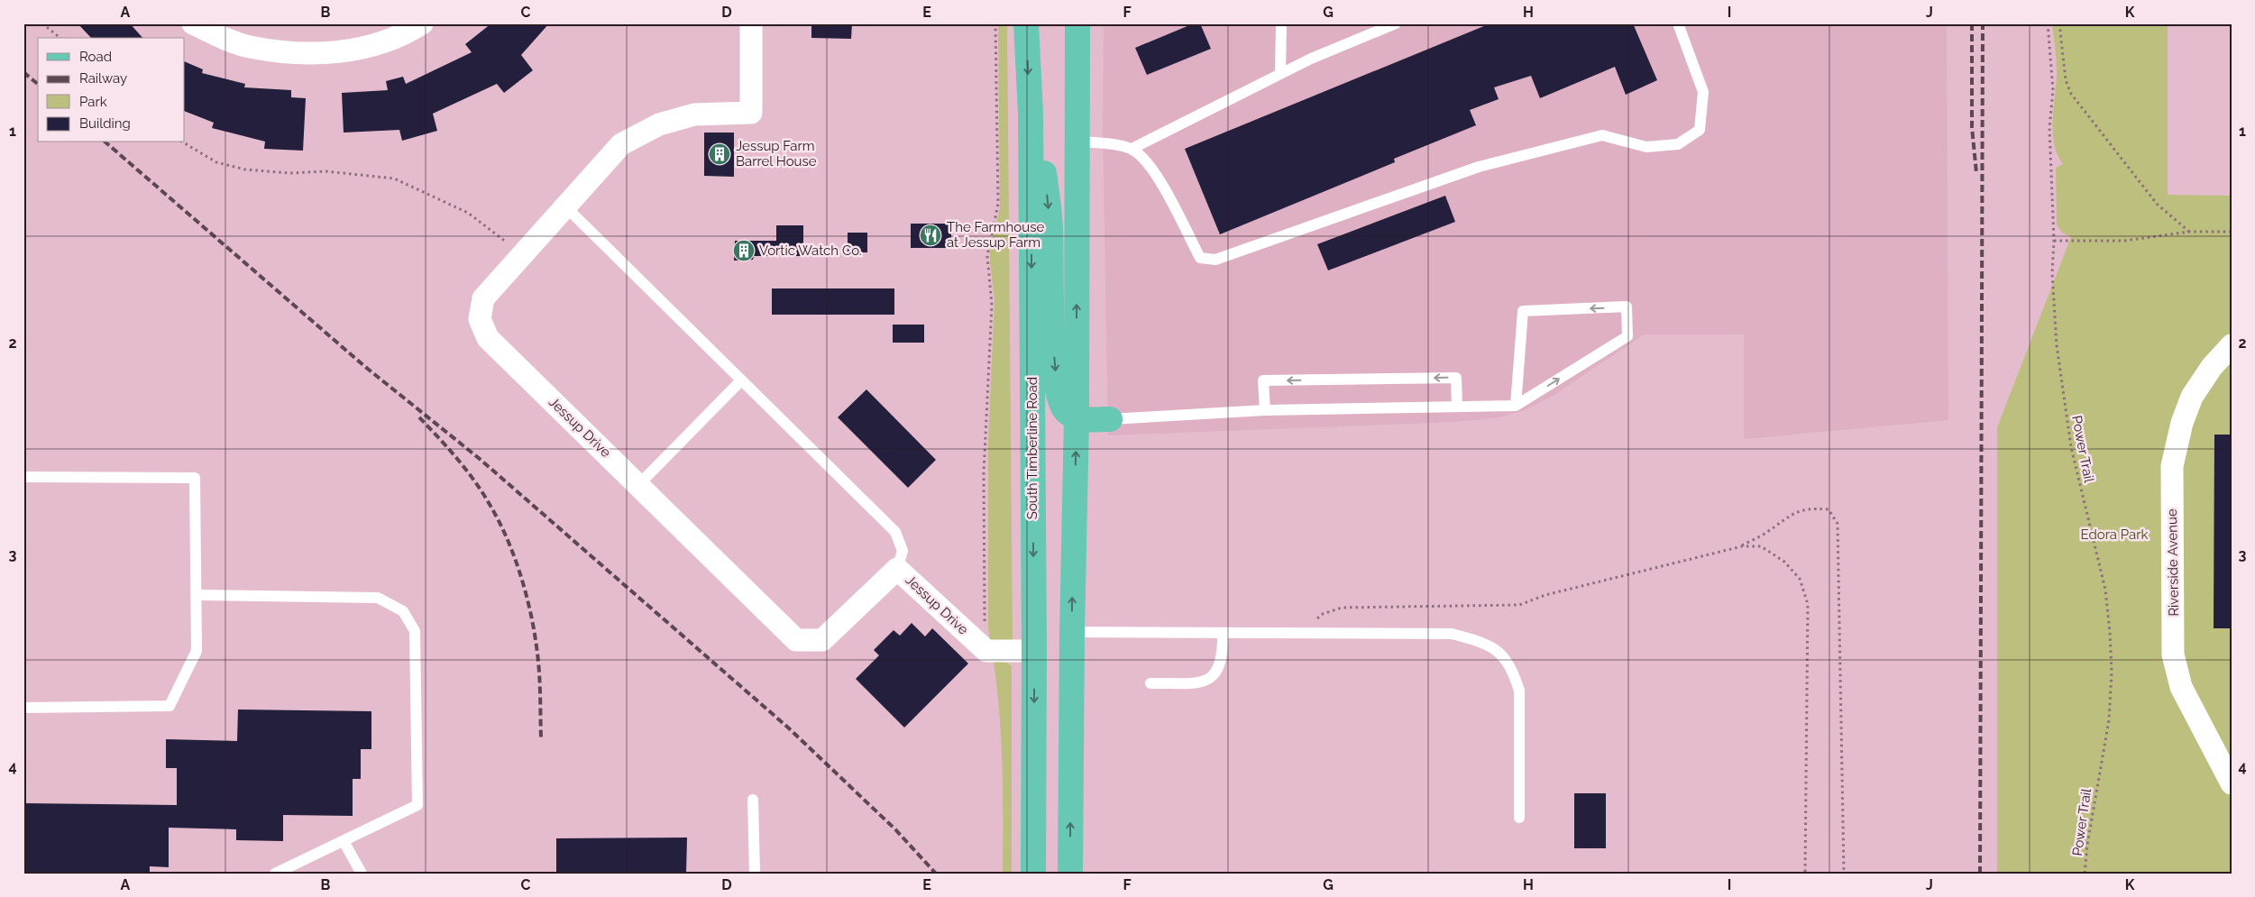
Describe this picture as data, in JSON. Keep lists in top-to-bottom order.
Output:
{
  "streets": {
    "main road": ["South Timberline Road"],
    "street": ["Jessup Drive", "Riverside Avenue"],
    "path": ["Power Trail"]
  },
  "crossings": [
    ["Jessup Drive", "South Timberline Road"]
  ],
  "parks": ["Edora Park"],
  "places": {
    "building": ["Jessup Farm Barrel House", "Vortic Watch Co."],
    "restaurant": ["The Farmhouse at Jessup Farm"]
  },
  "legend": [
    "Road",
    "Railway",
    "Park",
    "Building"
  ],
  "grid": {
    "columns": [
      "A",
      "B",
      "C",
      "D",
      "E",
      "F",
      "G",
      "H",
      "I",
      "J",
      "K"
    ],
    "rows": [
      "1",
      "2",
      "3",
      "4"
    ]
  }
}
